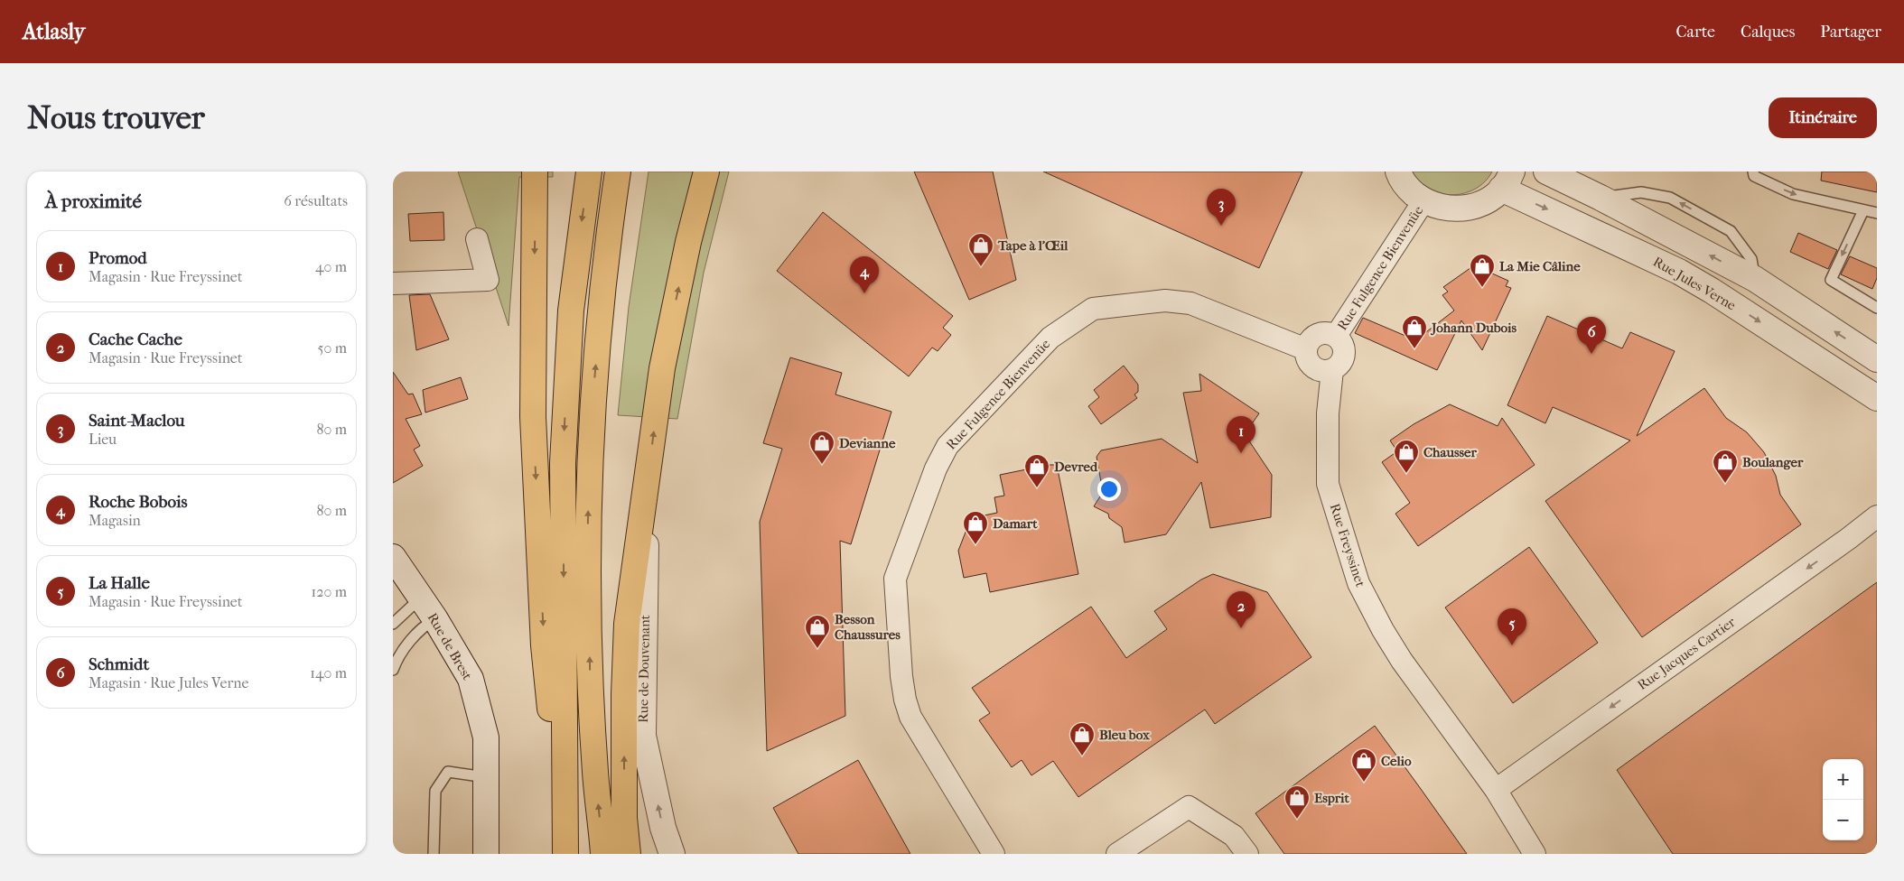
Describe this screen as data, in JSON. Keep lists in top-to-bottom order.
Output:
{
  "streets": {
    "street": [
      "Rue Fulgence Bienvenüe",
      "Rue Jules Verne",
      "Rue Freyssinet",
      "Rue de Brest",
      "Rue Jacques Cartier",
      "Rue de Douvenant"
    ]
  },
  "crossings": [
    ["Rue Fulgence Bienvenüe", "Rue Freyssinet"],
    ["Rue Freyssinet", "Rue Jacques Cartier"]
  ],
  "one_way": ["Rue Jacques Cartier", "Rue de Douvenant"],
  "places": {
    "shop": [
      "Tape à l'Œil",
      "La Mie Câline",
      "Johann Dubois",
      "Devianne",
      "Chausser",
      "Boulanger",
      "Devred",
      "Damart",
      "Besson Chaussures",
      "Bleu box",
      "Celio",
      "Esprit"
    ]
  },
  "page": {
    "header": "Atlasly",
    "nav": ["Carte", "Calques", "Partager"],
    "buttons": "Itinéraire",
    "title": "Nous trouver",
    "heading": ["À proximité", "6 résultats"],
    "pins": [
      "3",
      "4",
      "6",
      "1",
      "2",
      "5"
    ],
    "list": [
      {
        "mark": "1",
        "name": "Promod",
        "note": "Magasin · Rue Freyssinet",
        "value": "40 m"
      },
      {
        "mark": "2",
        "name": "Cache Cache",
        "note": "Magasin · Rue Freyssinet",
        "value": "50 m"
      },
      {
        "mark": "3",
        "name": "Saint-Maclou",
        "note": "Lieu",
        "value": "80 m"
      },
      {
        "mark": "4",
        "name": "Roche Bobois",
        "note": "Magasin",
        "value": "80 m"
      },
      {
        "mark": "5",
        "name": "La Halle",
        "note": "Magasin · Rue Freyssinet",
        "value": "120 m"
      },
      {
        "mark": "6",
        "name": "Schmidt",
        "note": "Magasin · Rue Jules Verne",
        "value": "140 m"
      }
    ],
    "map_buttons": ["+", "−"]
  }
}
